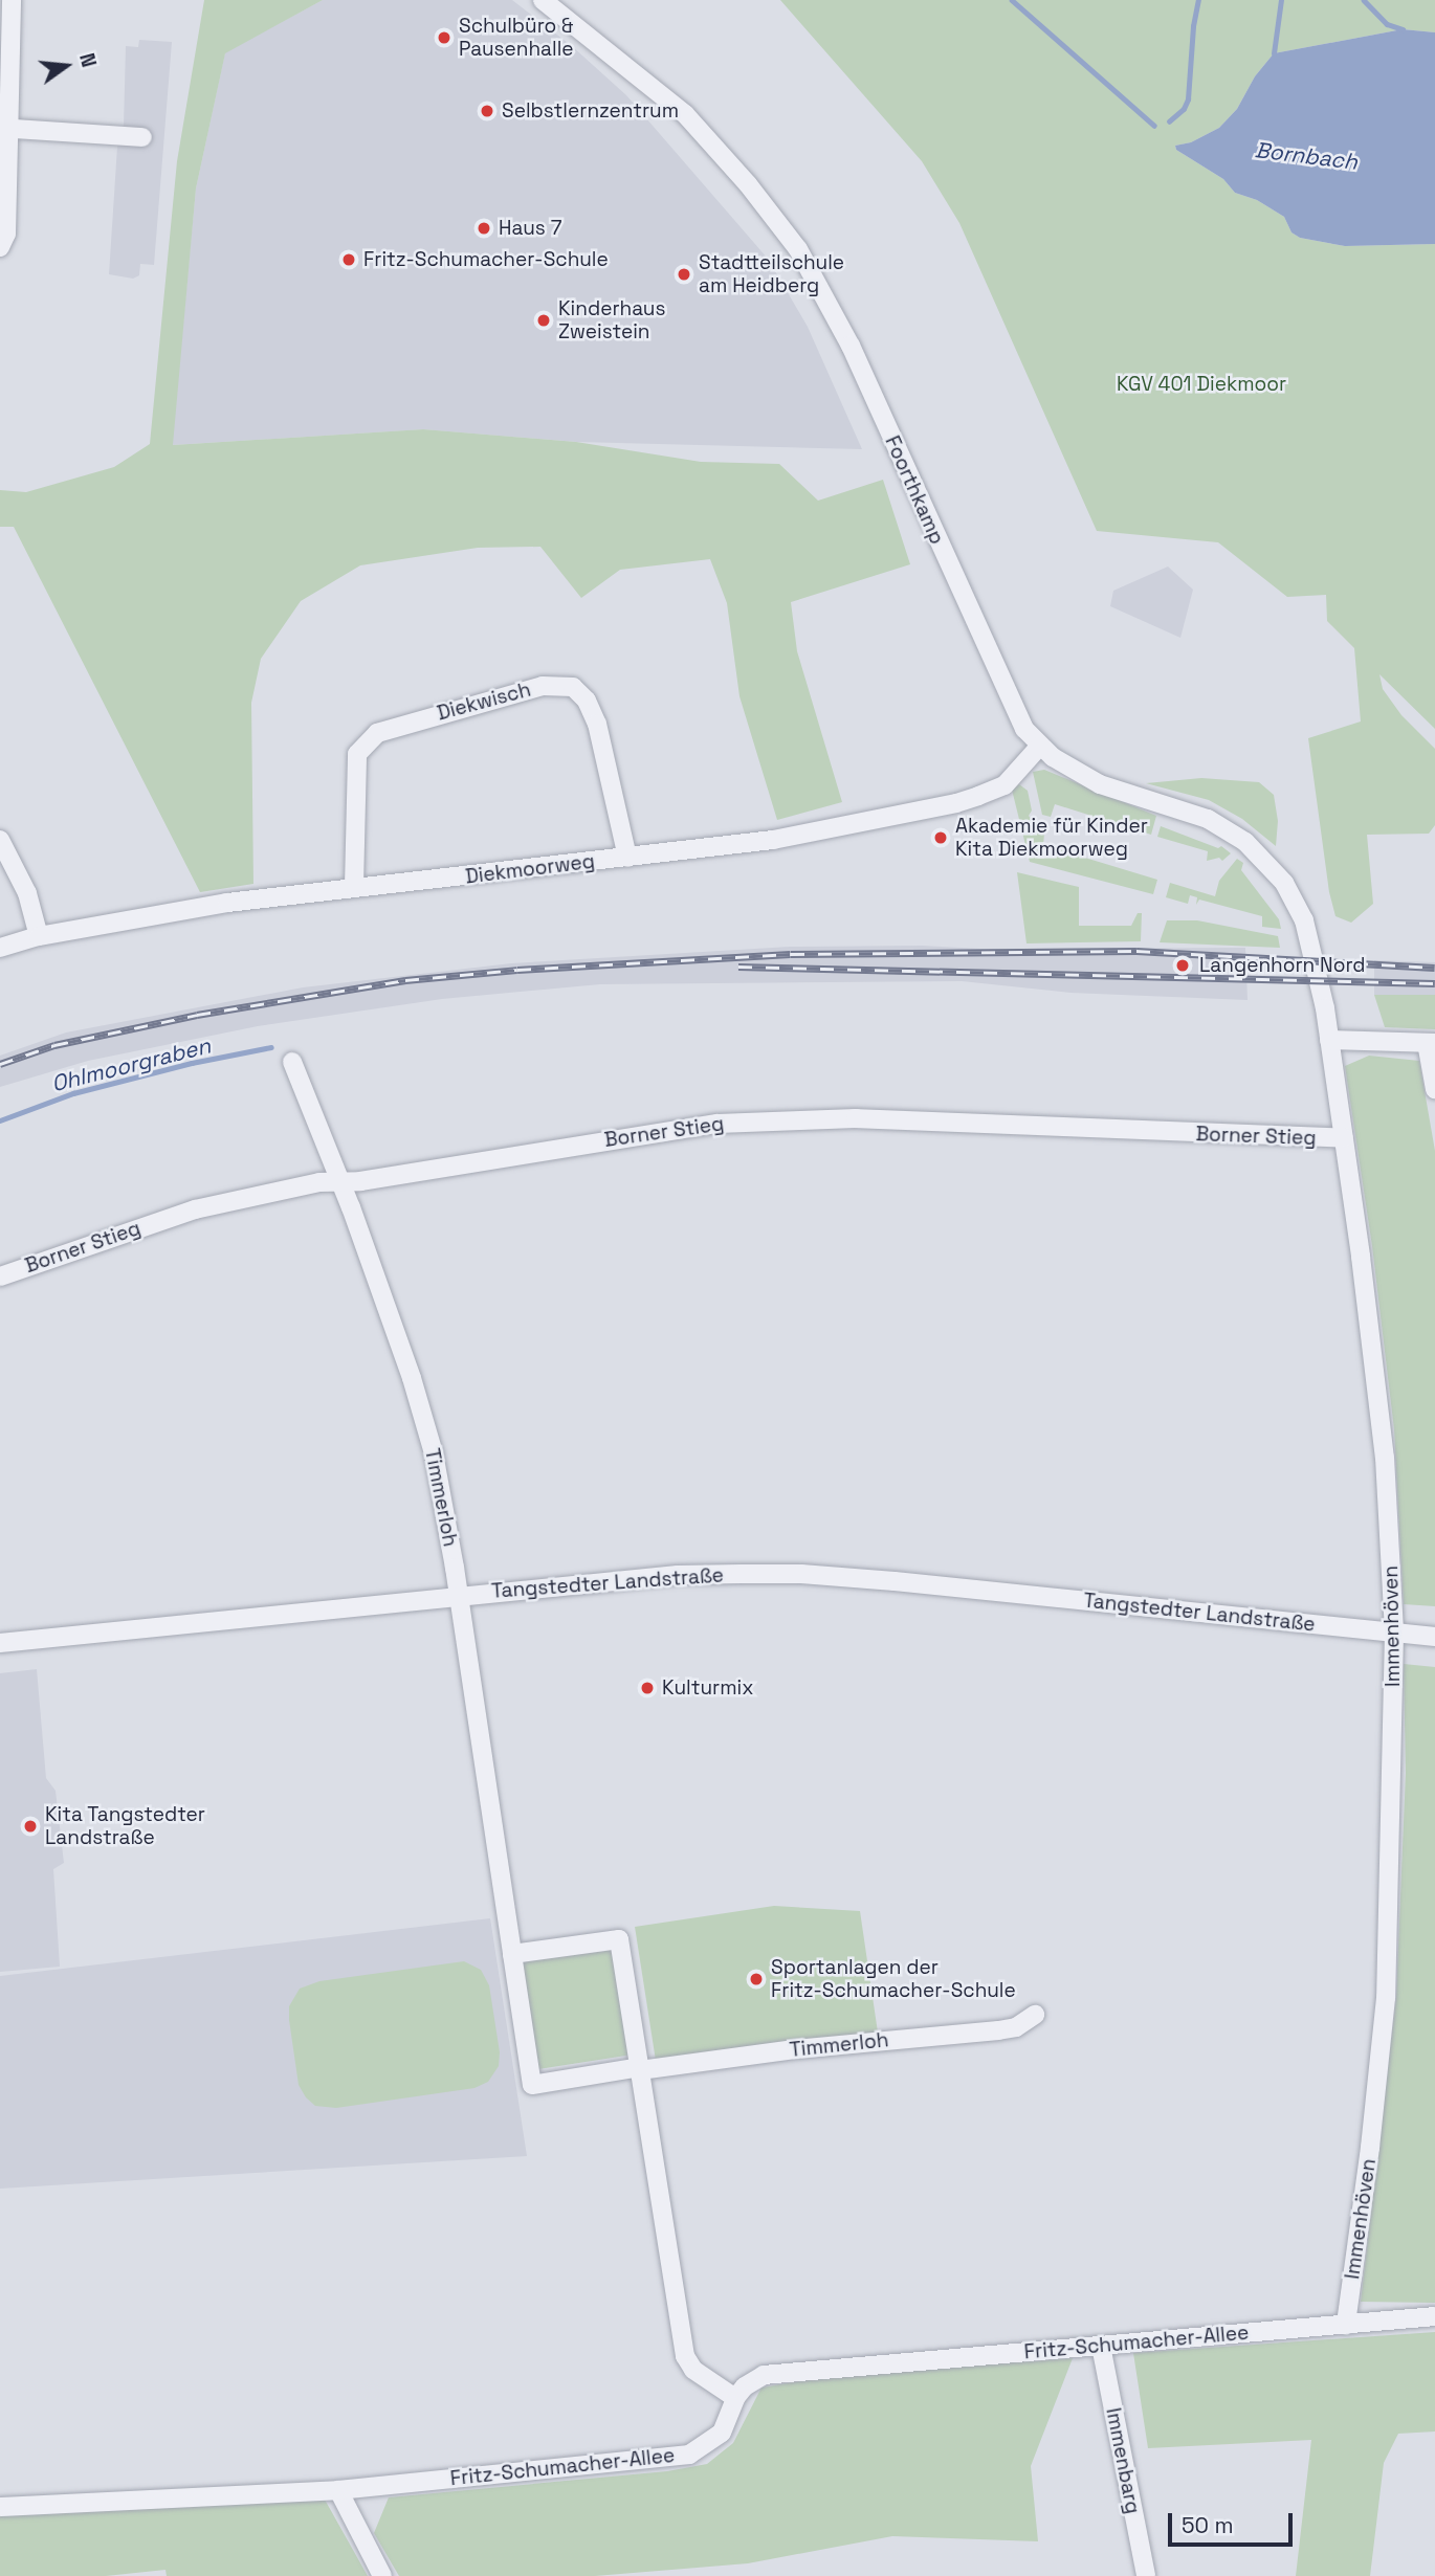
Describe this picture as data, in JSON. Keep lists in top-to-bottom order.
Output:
{
  "streets": {
    "street": [
      "Foorthkamp",
      "Diekwisch",
      "Diekmoorweg",
      "Borner Stieg",
      "Timmerloh",
      "Tangstedter Landstraße",
      "Immenhöven",
      "Fritz-Schumacher-Allee",
      "Immenbarg"
    ]
  },
  "crossings": [
    ["Foorthkamp", "Diekmoorweg"],
    ["Foorthkamp", "Immenhöven"],
    ["Diekwisch", "Diekmoorweg"],
    ["Borner Stieg", "Timmerloh"],
    ["Borner Stieg", "Immenhöven"],
    ["Timmerloh", "Tangstedter Landstraße"],
    ["Tangstedter Landstraße", "Immenhöven"],
    ["Immenhöven", "Fritz-Schumacher-Allee"],
    ["Fritz-Schumacher-Allee", "Immenbarg"]
  ],
  "water": ["Bornbach", "Ohlmoorgraben"],
  "parks": ["KGV 401 Diekmoor"],
  "places": [
    "Schulbüro & Pausenhalle",
    "Selbstlernzentrum",
    "Haus 7",
    "Fritz-Schumacher-Schule",
    "Stadtteilschule am Heidberg",
    "Kinderhaus Zweistein",
    "Akademie für Kinder Kita Diekmoorweg",
    "Langenhorn Nord",
    "Kulturmix",
    "Kita Tangstedter Landstraße",
    "Sportanlagen der Fritz-Schumacher-Schule"
  ],
  "scale_bar": "50 m",
  "north": "right"
}
